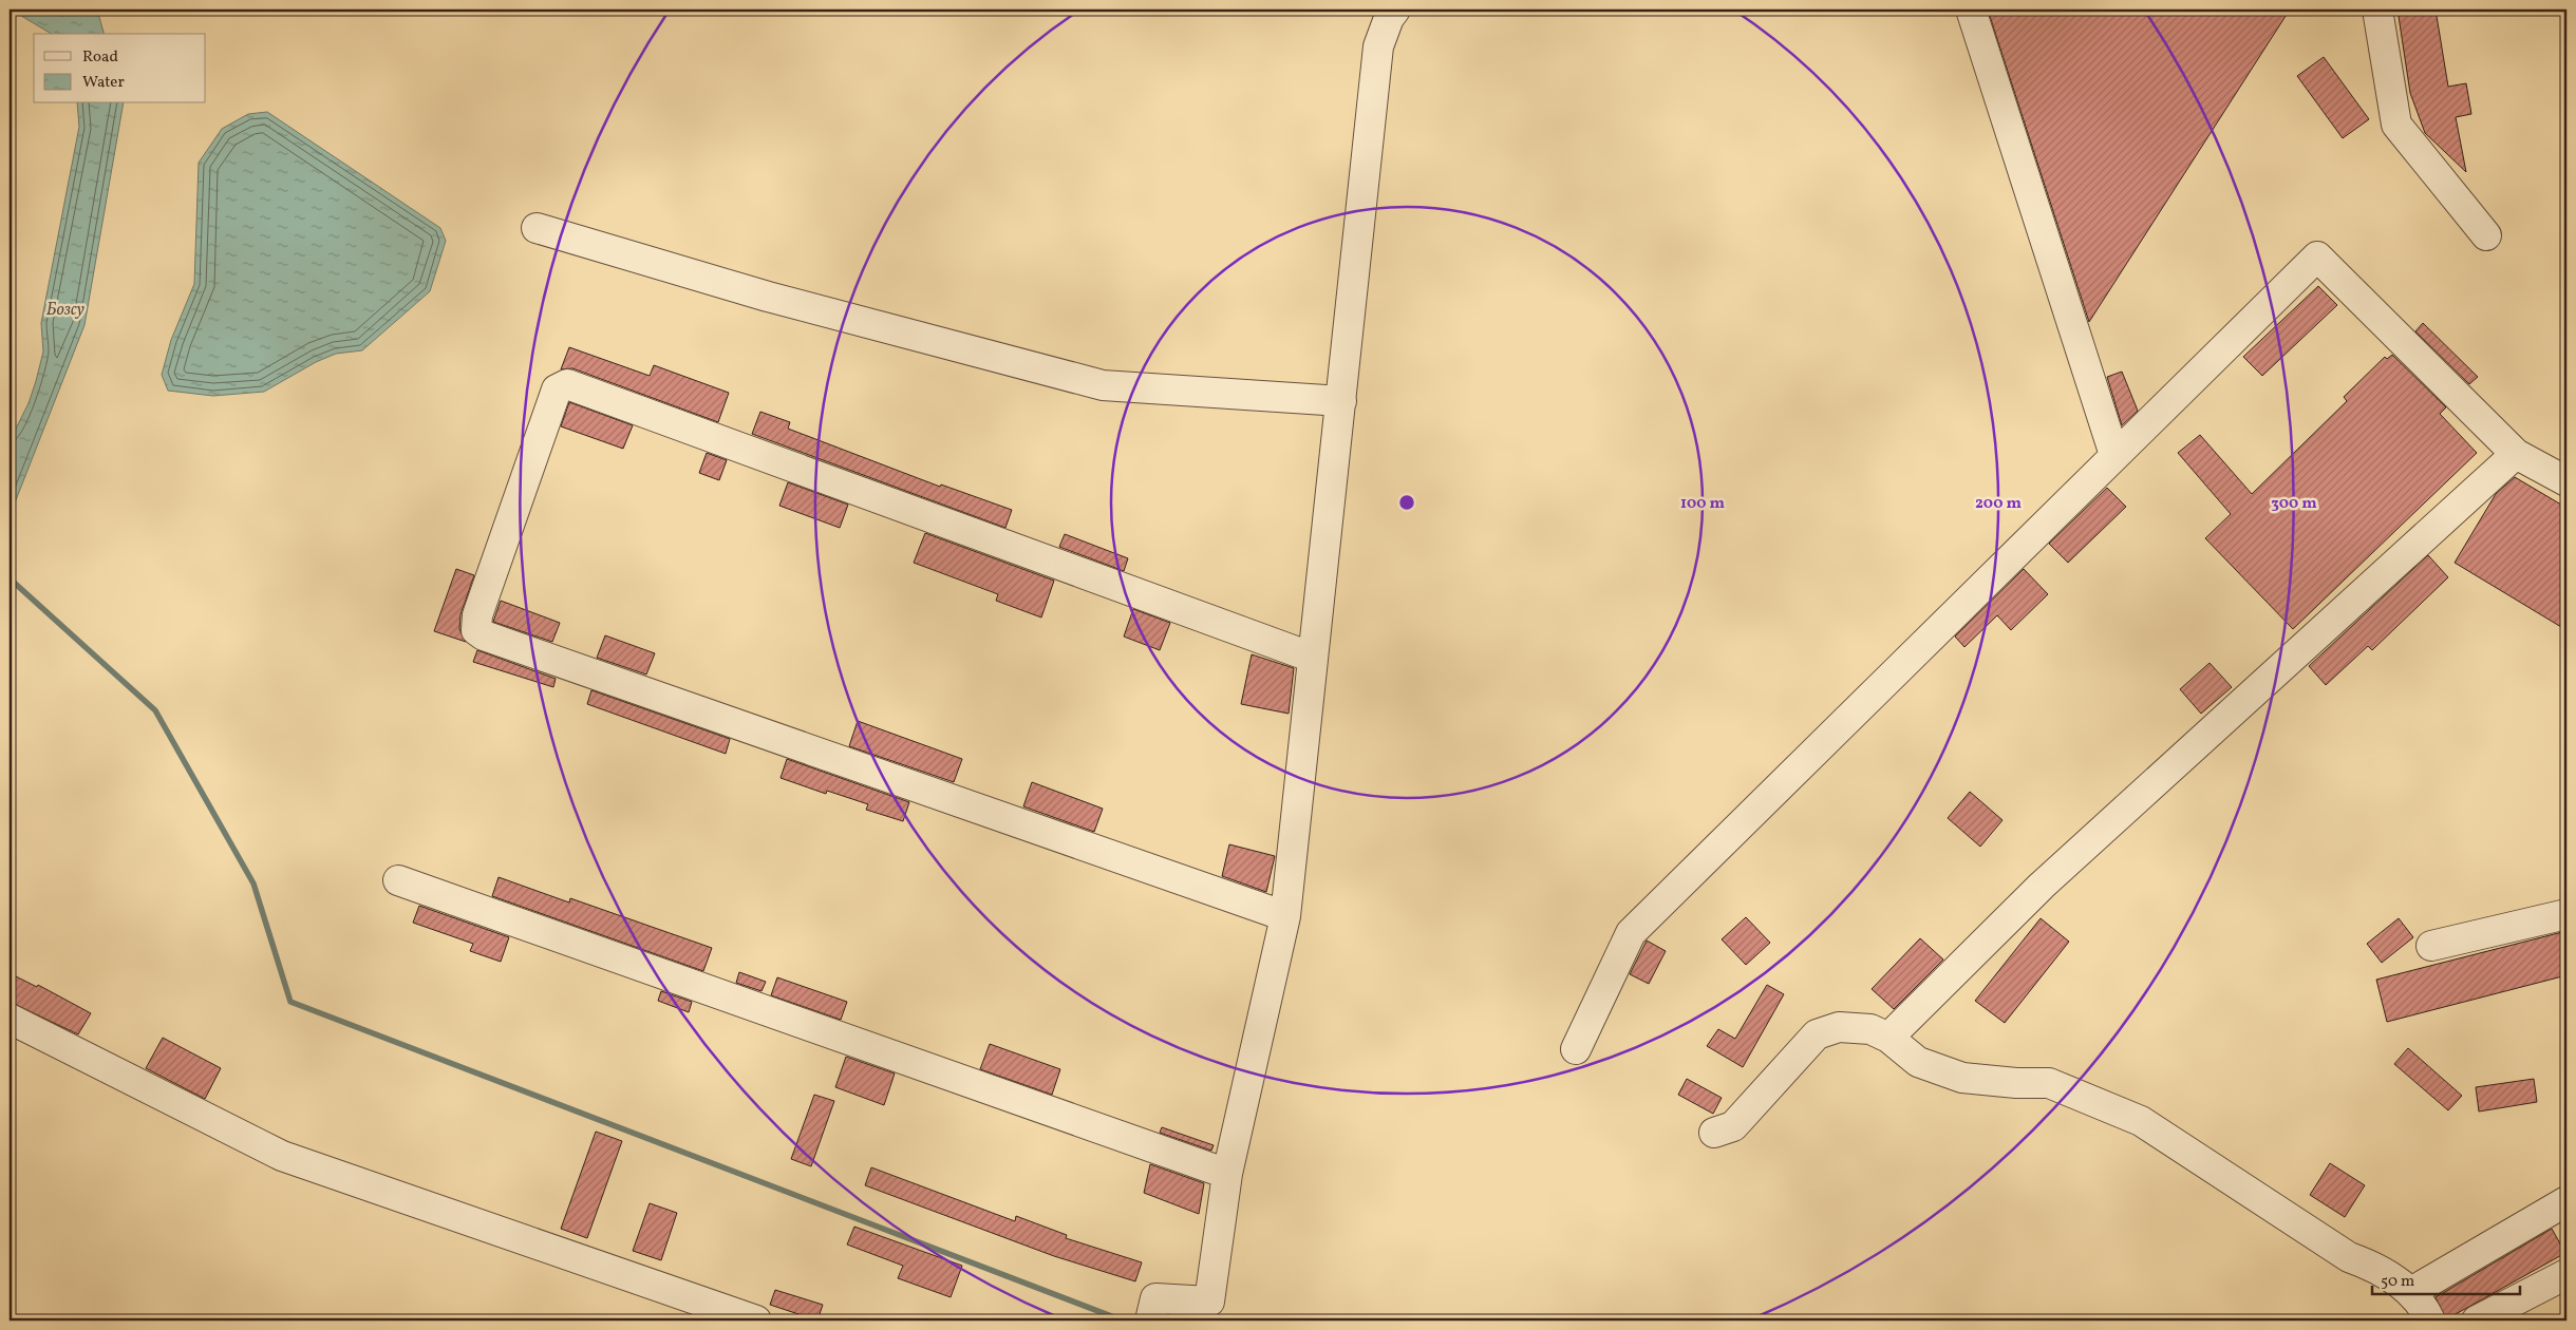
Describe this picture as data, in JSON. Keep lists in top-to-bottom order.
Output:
{
  "water": ["Бозсу"],
  "legend": ["Road", "Water"],
  "scale_bar": "50 m",
  "rings": ["100 m", "200 m", "300 m"]
}
